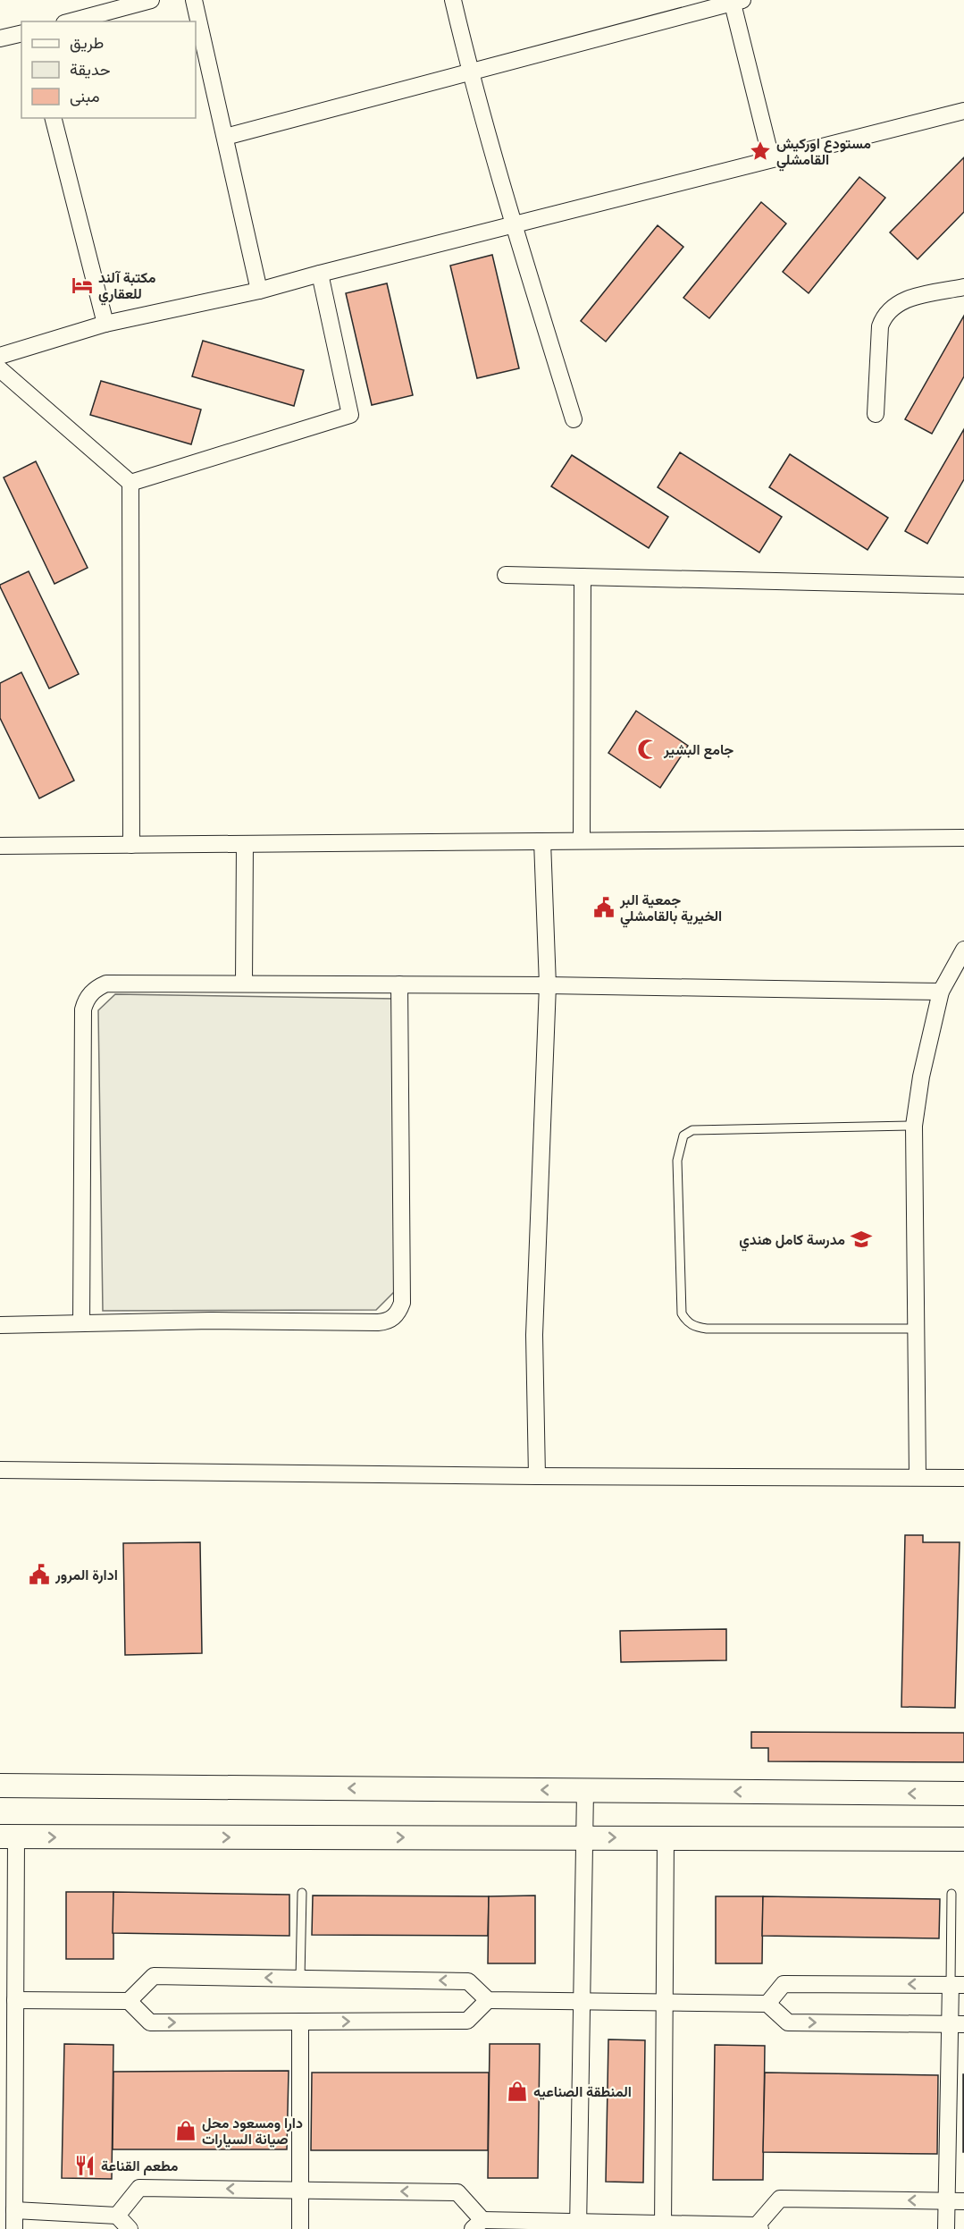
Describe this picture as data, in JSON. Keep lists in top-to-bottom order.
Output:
{
  "places": {
    "place": ["مستودع اوركيش القامشلي"],
    "hotel": ["مكتبة آلند للعقاري"],
    "mosque": ["جامع البشير"],
    "public building": ["جمعية البر الخيرية بالقامشلي", "ادارة المرور"],
    "school or university": ["مدرسة كامل هندي"],
    "shop": ["المنطقة الصناعيه", "دارا ومسعود محل صيانة السيارات"],
    "restaurant": ["مطعم القناعة"]
  },
  "legend": ["طريق", "حديقة", "مبنى"]
}
